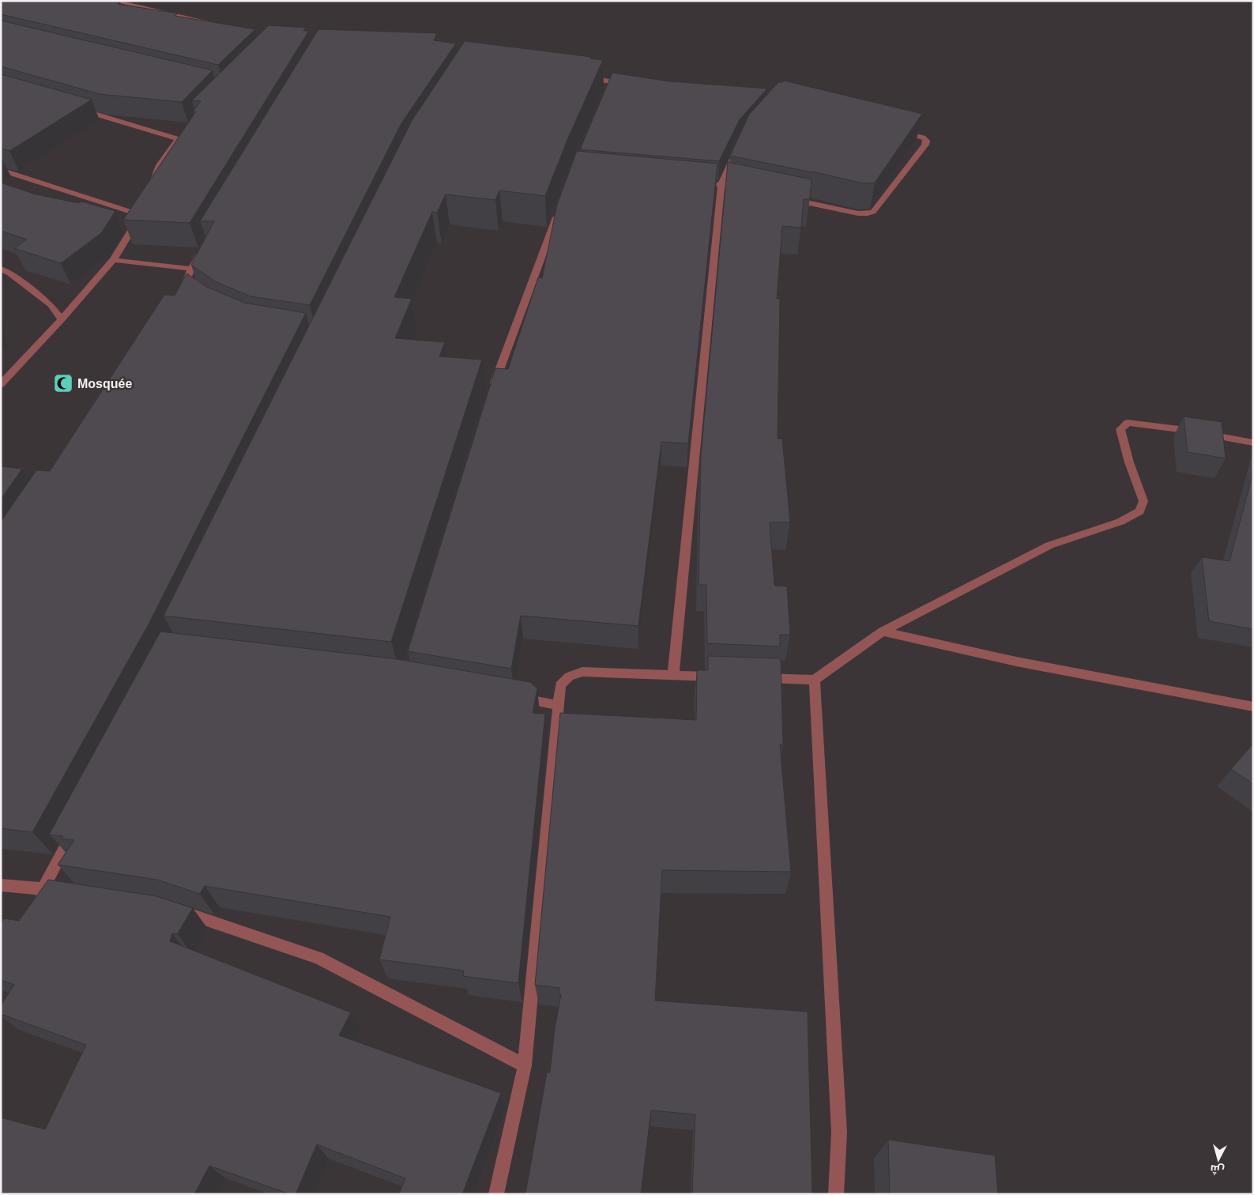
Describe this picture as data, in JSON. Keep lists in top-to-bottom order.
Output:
{
  "places": {
    "mosque": ["Mosquée"]
  },
  "north": "bottom"
}
